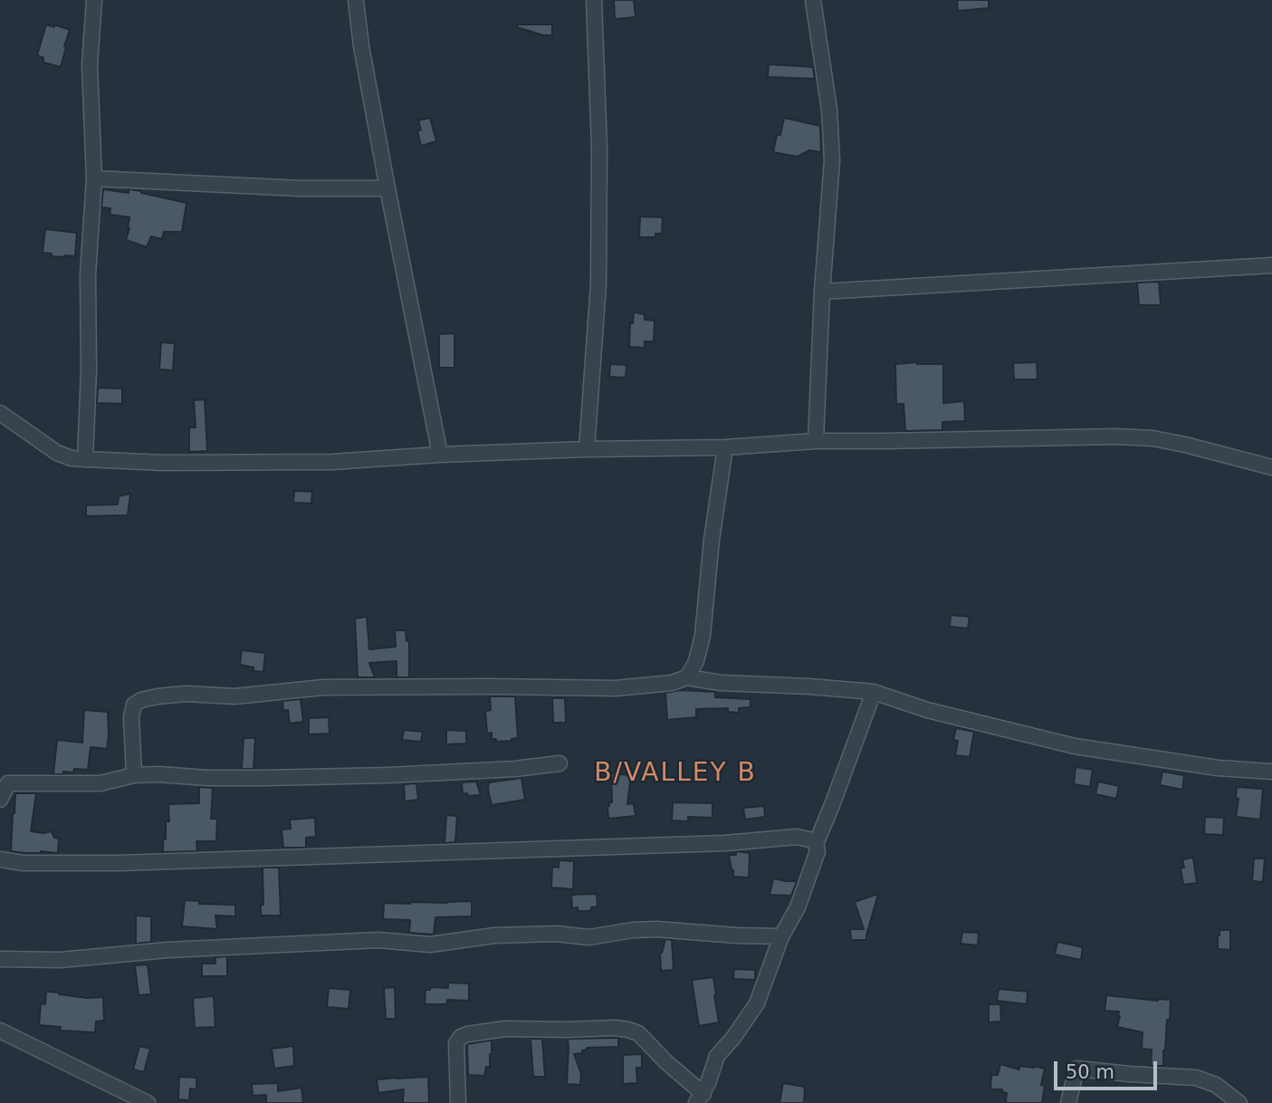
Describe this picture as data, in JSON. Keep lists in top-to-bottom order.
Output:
{
  "districts": ["B/VALLEY B"],
  "scale_bar": "50 m"
}
